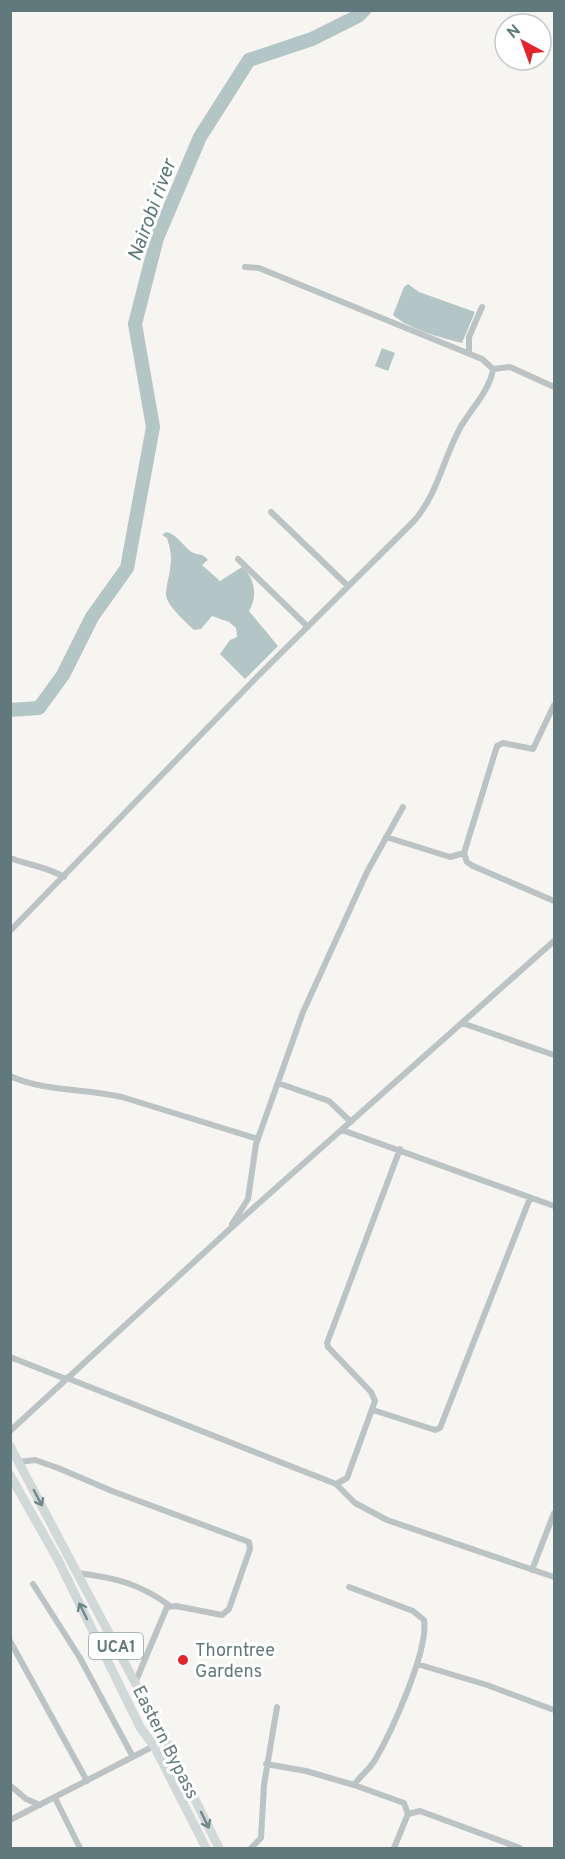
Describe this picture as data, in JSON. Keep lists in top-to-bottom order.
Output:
{
  "streets": {
    "main road": ["UCA1", "Eastern Bypass"]
  },
  "water": ["Nairobi river"],
  "places": ["Thorntree Gardens"],
  "north": "top left"
}
